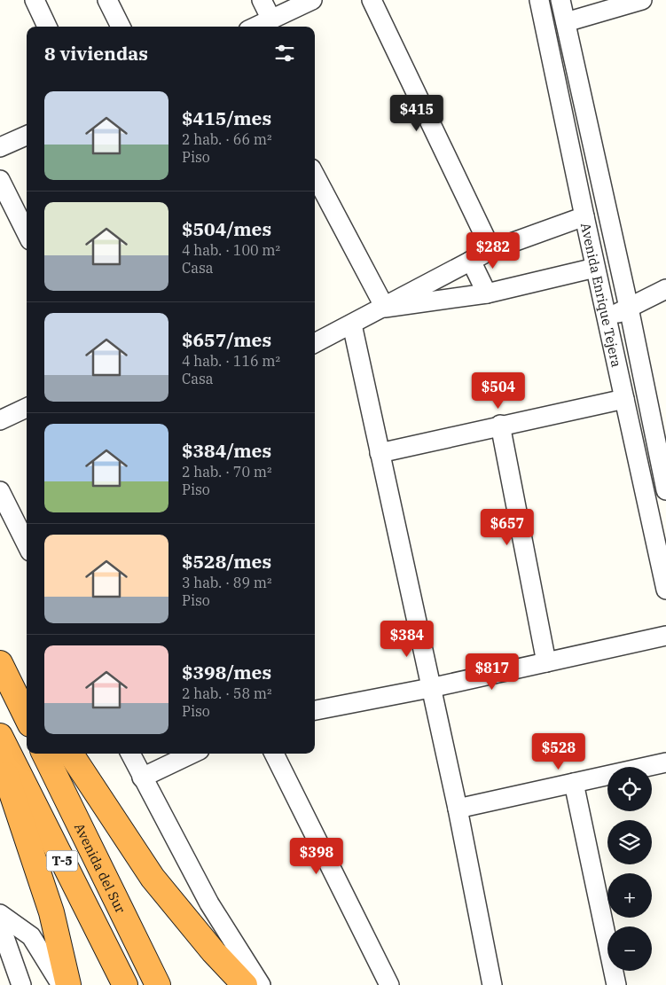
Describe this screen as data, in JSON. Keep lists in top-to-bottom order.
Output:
{
  "streets": {
    "highway": ["T-5", "Avenida del Sur"],
    "street": ["Avenida Enrique Tejera"]
  },
  "page": {
    "heading": "8 viviendas",
    "list": [
      {
        "name": "$415/mes",
        "note": "2 hab. · 66 m² · Piso"
      },
      {
        "name": "$504/mes",
        "note": "4 hab. · 100 m² · Casa"
      },
      {
        "name": "$657/mes",
        "note": "4 hab. · 116 m² · Casa"
      },
      {
        "name": "$384/mes",
        "note": "2 hab. · 70 m² · Piso"
      },
      {
        "name": "$528/mes",
        "note": "3 hab. · 89 m² · Piso"
      },
      {
        "name": "$398/mes",
        "note": "2 hab. · 58 m² · Piso"
      }
    ],
    "price": [
      "$415",
      "$282",
      "$504",
      "$657",
      "$384",
      "$817",
      "$528",
      "$398"
    ],
    "map_buttons": ["+", "−"]
  }
}
